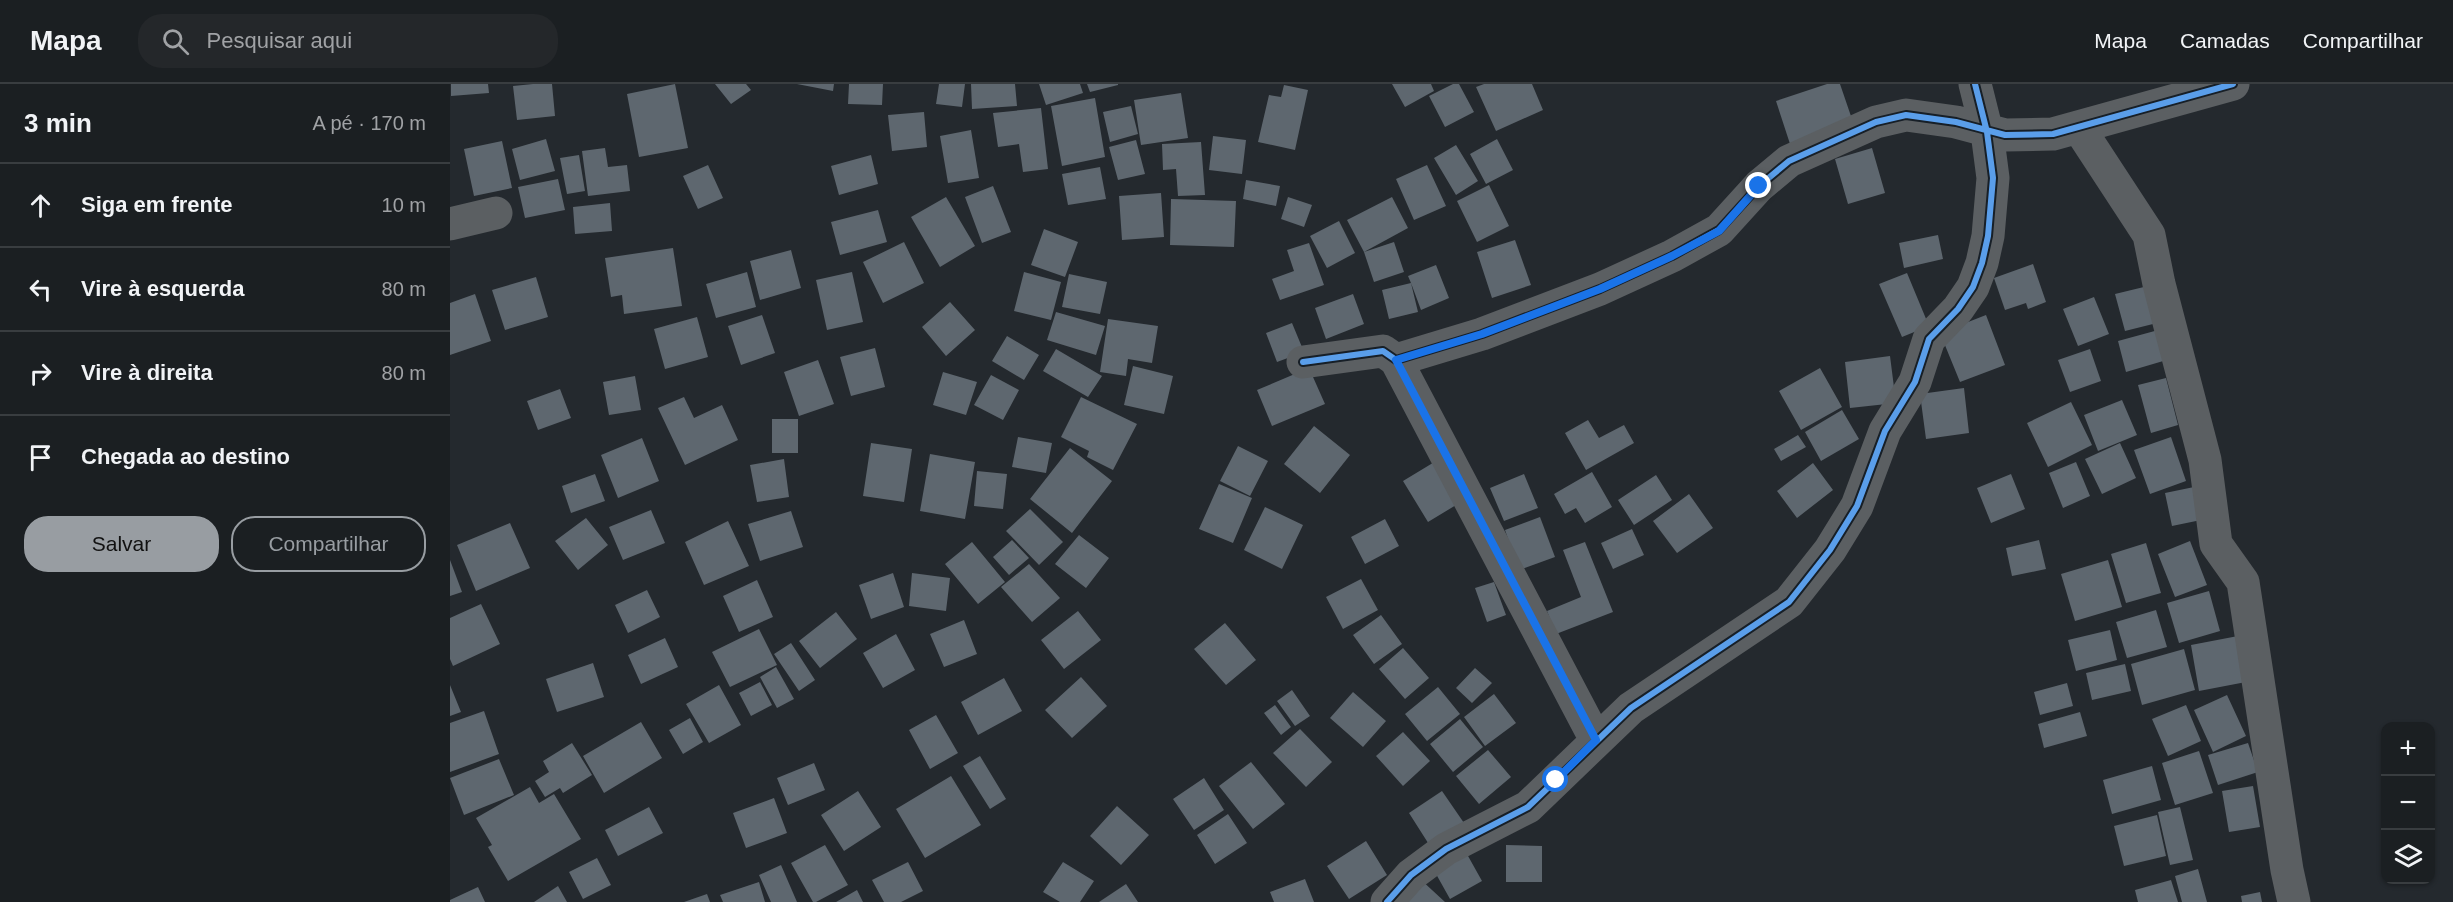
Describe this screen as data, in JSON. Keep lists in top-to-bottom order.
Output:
{
  "page": {
    "header": "Mapa",
    "search": "Pesquisar aqui",
    "nav": ["Mapa", "Camadas", "Compartilhar"],
    "heading": ["3 min", "A pé · 170 m"],
    "list": [
      ["Siga em frente", "10 m"],
      ["Vire à esquerda", "80 m"],
      ["Vire à direita", "80 m"],
      "Chegada ao destino"
    ],
    "buttons": ["Salvar", "Compartilhar"],
    "map_buttons": ["+", "−"]
  }
}
